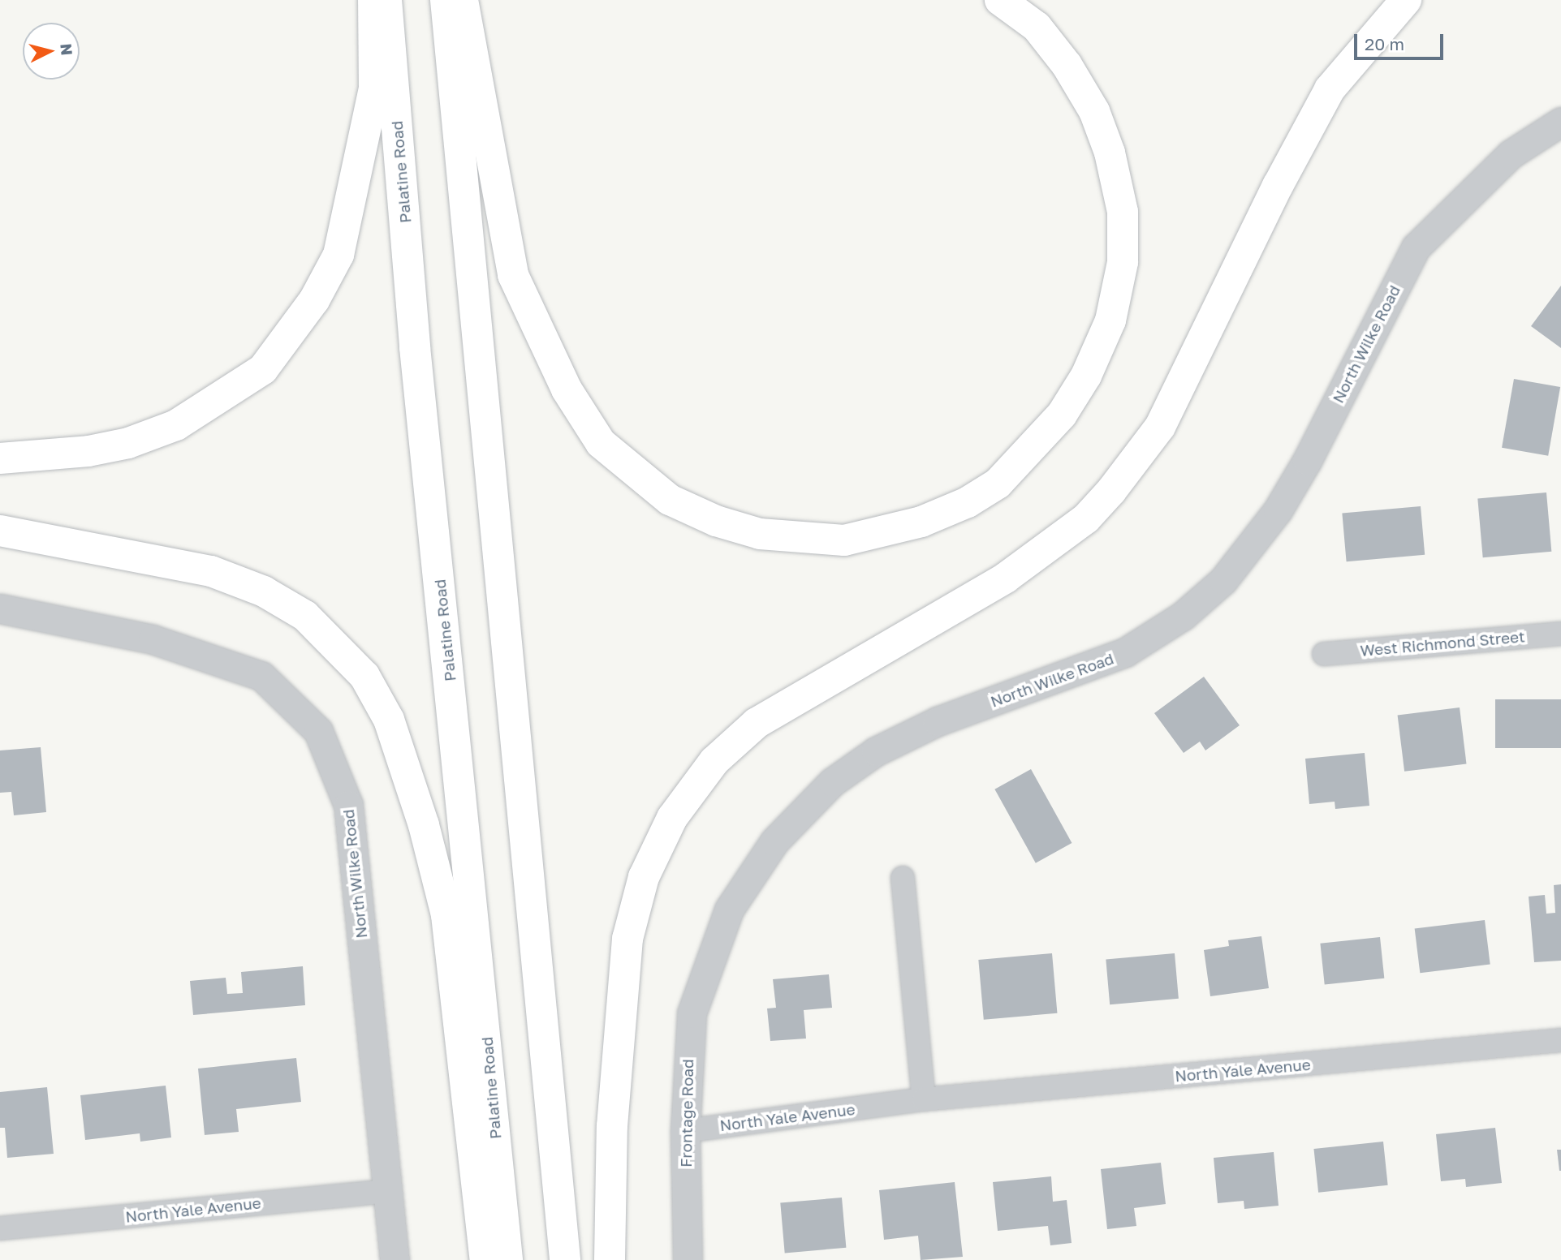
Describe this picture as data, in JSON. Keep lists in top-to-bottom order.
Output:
{
  "streets": {
    "highway": ["Palatine Road"],
    "street": [
      "North Wilke Road",
      "West Richmond Street",
      "North Yale Avenue",
      "Frontage Road"
    ]
  },
  "crossings": [
    ["North Wilke Road", "North Yale Avenue"],
    ["North Wilke Road", "Frontage Road"],
    ["North Yale Avenue", "Frontage Road"]
  ],
  "scale_bar": "20 m",
  "north": "right"
}
